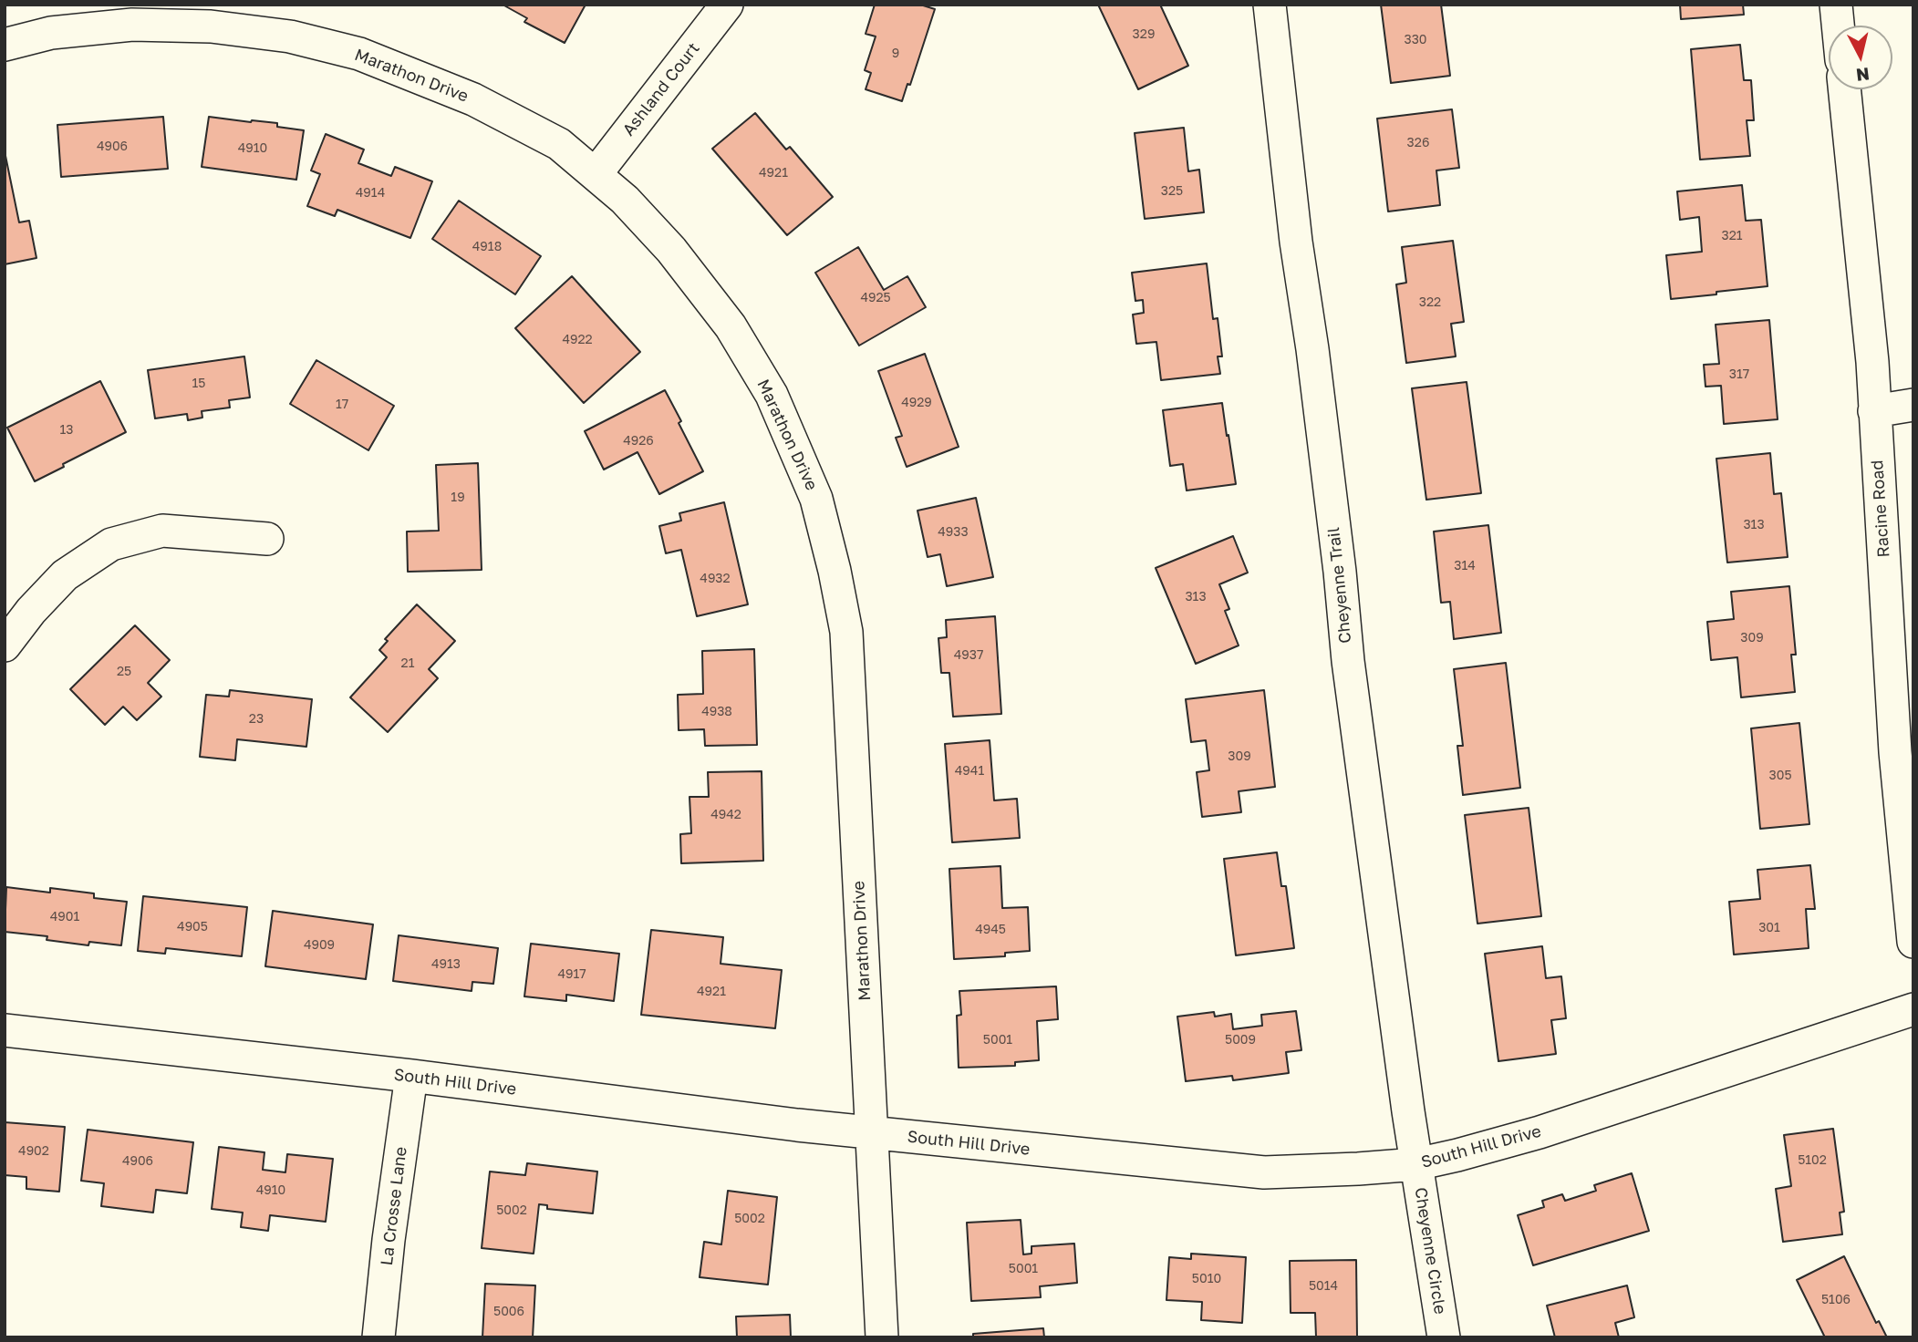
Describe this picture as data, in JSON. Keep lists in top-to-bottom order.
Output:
{
  "streets": {
    "street": [
      "Marathon Drive",
      "Ashland Court",
      "Racine Road",
      "Cheyenne Trail",
      "South Hill Drive",
      "La Crosse Lane",
      "Cheyenne Circle"
    ]
  },
  "crossings": [
    ["Marathon Drive", "Ashland Court"],
    ["Marathon Drive", "South Hill Drive"],
    ["Cheyenne Trail", "South Hill Drive"],
    ["Cheyenne Trail", "Cheyenne Circle"],
    ["South Hill Drive", "La Crosse Lane"],
    ["South Hill Drive", "Cheyenne Circle"]
  ],
  "house_numbers": [
    "329",
    "330",
    "9",
    "326",
    "4906",
    "4910",
    "4921",
    "325",
    "4914",
    "321",
    "4918",
    "4925",
    "322",
    "4922",
    "317",
    "15",
    "4929",
    "17",
    "13",
    "4926",
    "19",
    "313",
    "4933",
    "314",
    "4932",
    "313",
    "309",
    "4937",
    "21",
    "25",
    "4938",
    "23",
    "309",
    "4941",
    "305",
    "4942",
    "4901",
    "4905",
    "301",
    "4945",
    "4909",
    "4913",
    "4917",
    "4921",
    "5001",
    "5009",
    "4902",
    "5102",
    "4906",
    "4910",
    "5002",
    "5002",
    "5001",
    "5010",
    "5014",
    "5106",
    "5006"
  ],
  "north": "bottom"
}
